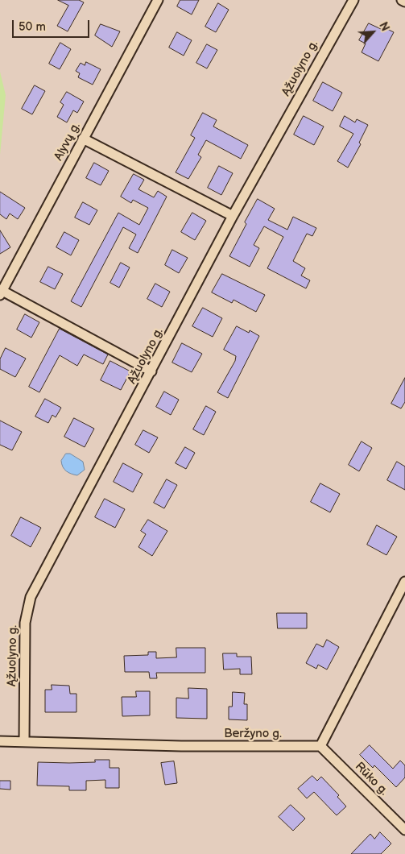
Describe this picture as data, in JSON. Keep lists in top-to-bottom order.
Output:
{
  "streets": {
    "street": [
      "Ąžuolyno g.",
      "Alyvų g.",
      "Beržyno g.",
      "Rūko g."
    ]
  },
  "crossings": [
    ["Ąžuolyno g.", "Beržyno g."],
    ["Beržyno g.", "Rūko g."]
  ],
  "scale_bar": "50 m",
  "north": "top right"
}
